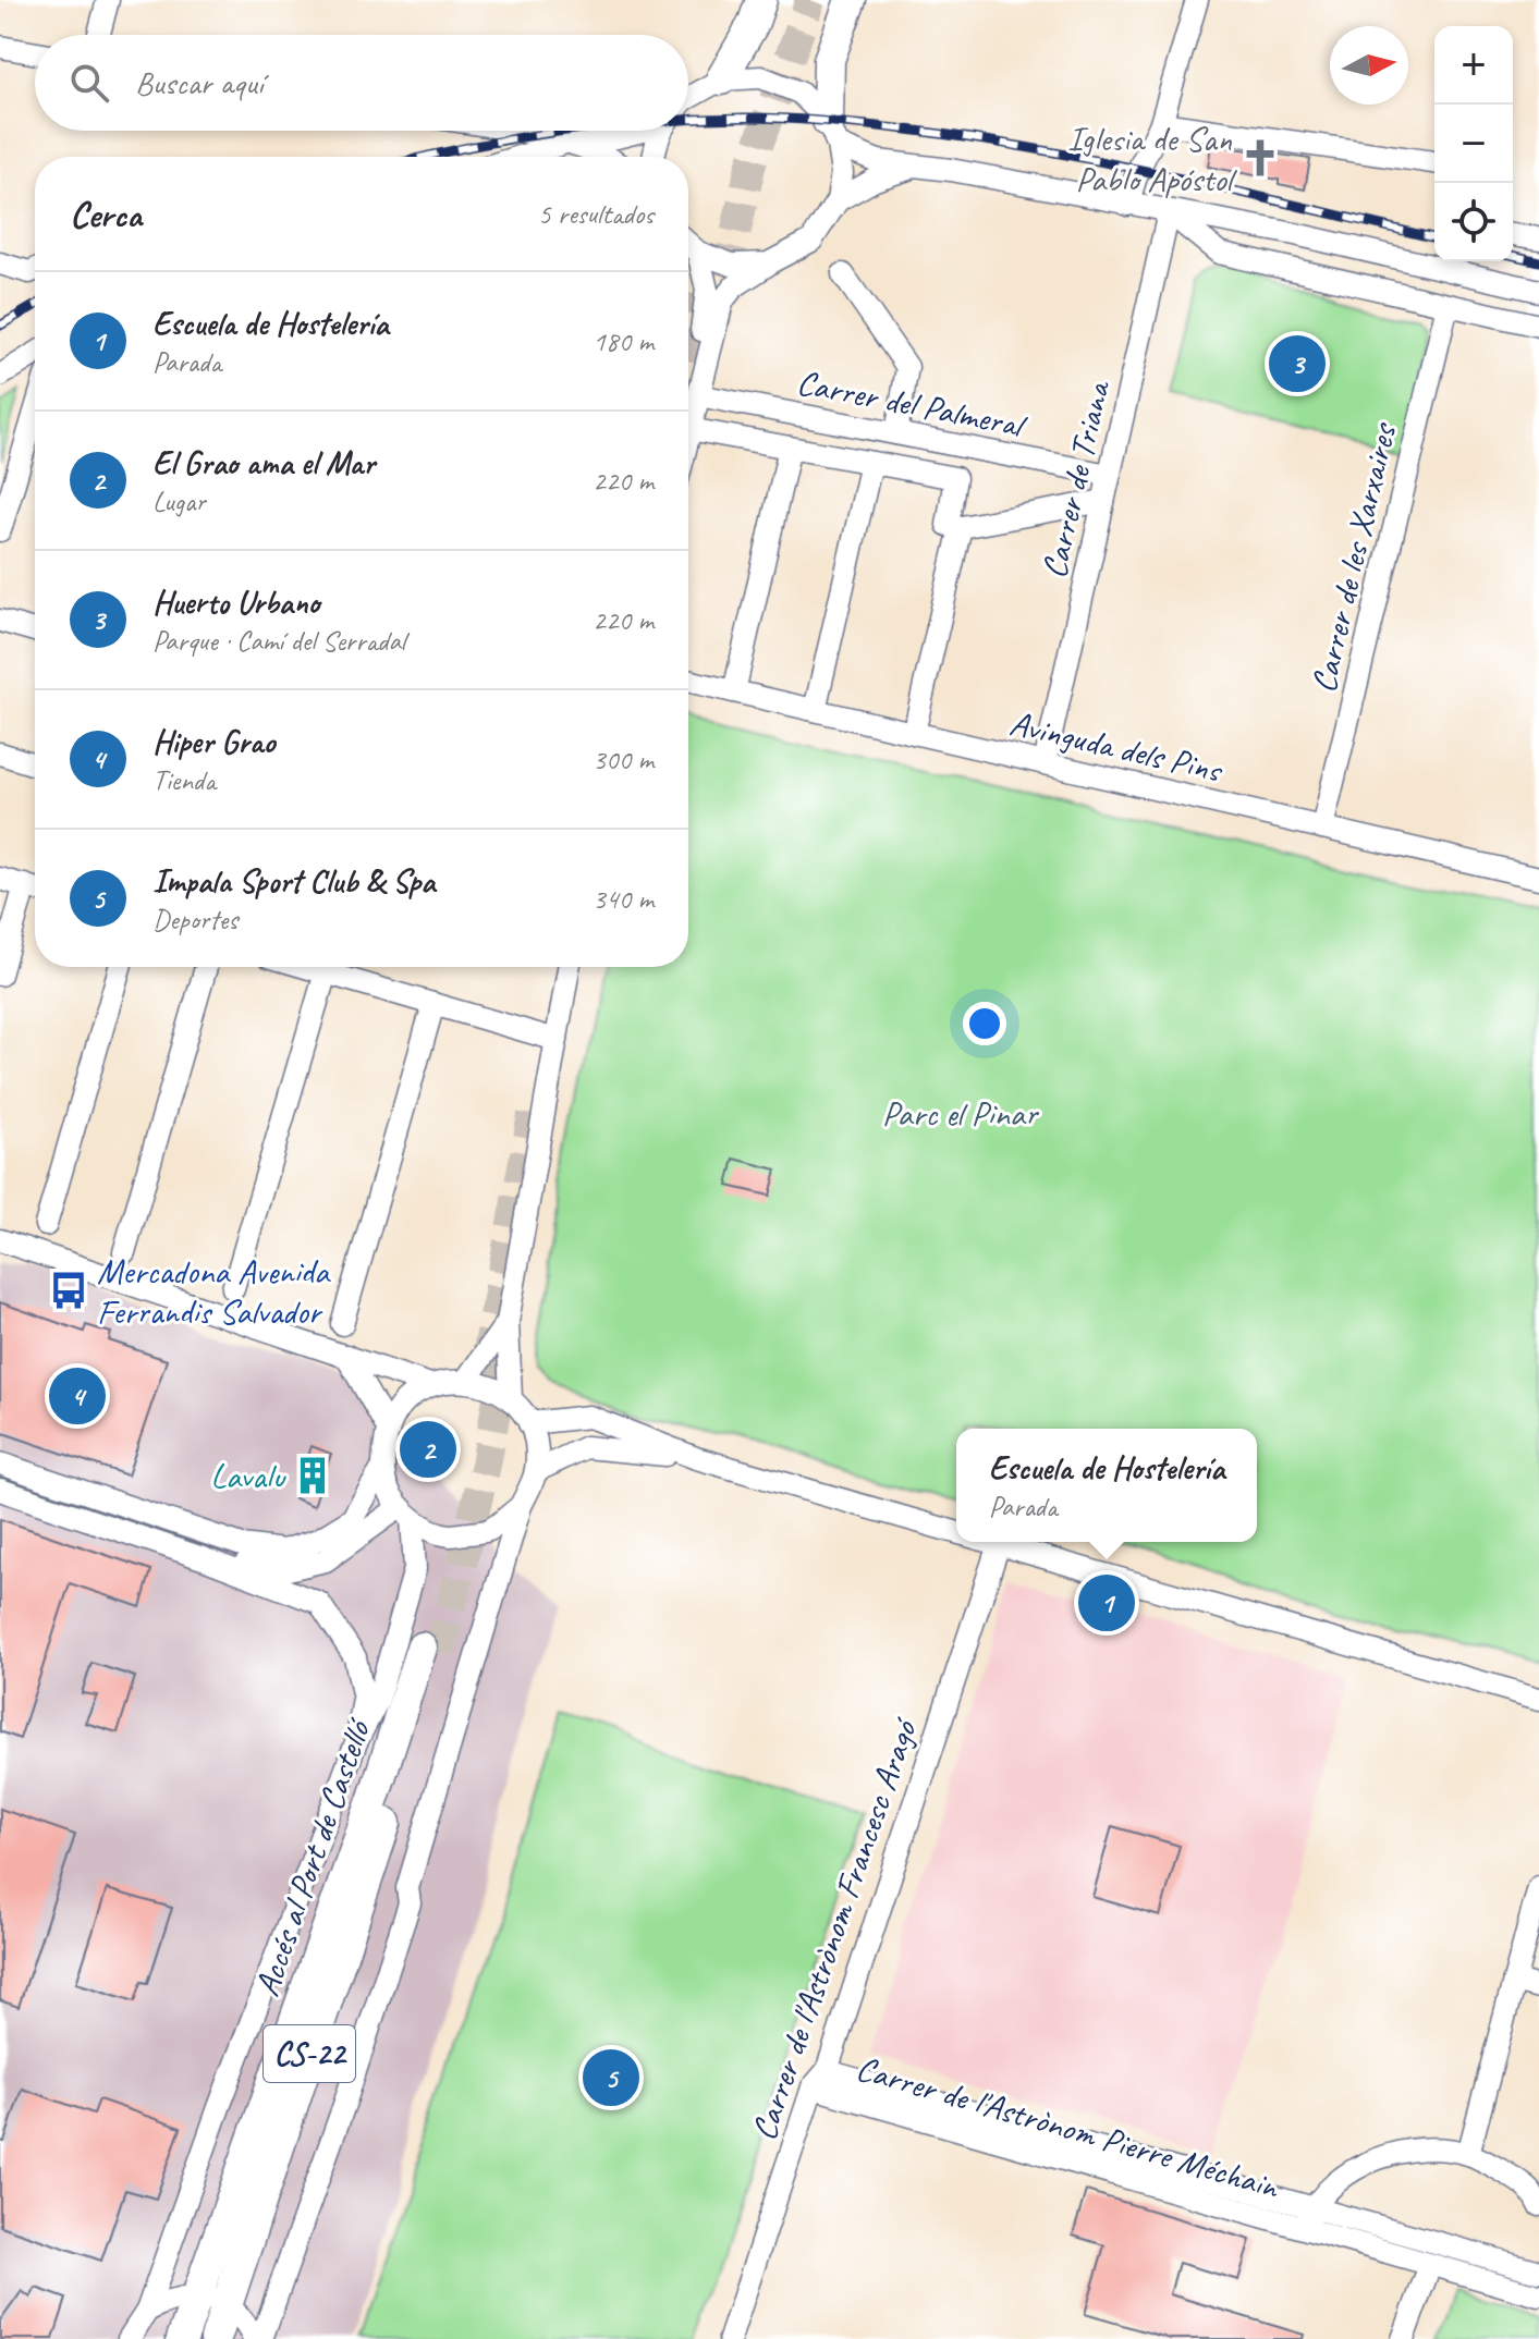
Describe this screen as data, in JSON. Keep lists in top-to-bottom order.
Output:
{
  "streets": {
    "highway": ["Accés al Port de Castelló", "CS-22"],
    "street": [
      "Carrer del Palmeral",
      "Carrer de Triana",
      "Carrer de les Xarxaires",
      "Avinguda dels Pins",
      "Carrer de l'Astrònom Francesc Aragó",
      "Carrer de l'Astrònom Pierre Méchain"
    ]
  },
  "crossings": [
    ["Carrer del Palmeral", "Carrer de Triana"],
    ["Carrer de Triana", "Avinguda dels Pins"],
    ["Carrer de les Xarxaires", "Avinguda dels Pins"],
    ["Carrer de l'Astrònom Francesc Aragó", "Carrer de l'Astrònom Pierre Méchain"]
  ],
  "parks": ["Parc el Pinar"],
  "places": {
    "church": ["Iglesia de San Pablo Apóstol"],
    "bus stop": ["Mercadona Avenida Ferrandis Salvador"],
    "building": ["Lavalu"]
  },
  "north": "right",
  "page": {
    "map_buttons": ["+", "−"],
    "search": "Buscar aquí",
    "heading": ["Cerca", "5 resultados"],
    "list": [
      {
        "mark": "1",
        "name": "Escuela de Hostelería",
        "note": "Parada",
        "value": "180 m"
      },
      {
        "mark": "2",
        "name": "El Grao ama el Mar",
        "note": "Lugar",
        "value": "220 m"
      },
      {
        "mark": "3",
        "name": "Huerto Urbano",
        "note": "Parque · Camí del Serradal",
        "value": "220 m"
      },
      {
        "mark": "4",
        "name": "Hiper Grao",
        "note": "Tienda",
        "value": "300 m"
      },
      {
        "mark": "5",
        "name": "Impala Sport Club & Spa",
        "note": "Deportes",
        "value": "340 m"
      }
    ],
    "pins": [
      "3",
      "4",
      "2",
      "1",
      "5"
    ],
    "popup": ["Escuela de Hostelería", "Parada"]
  }
}
